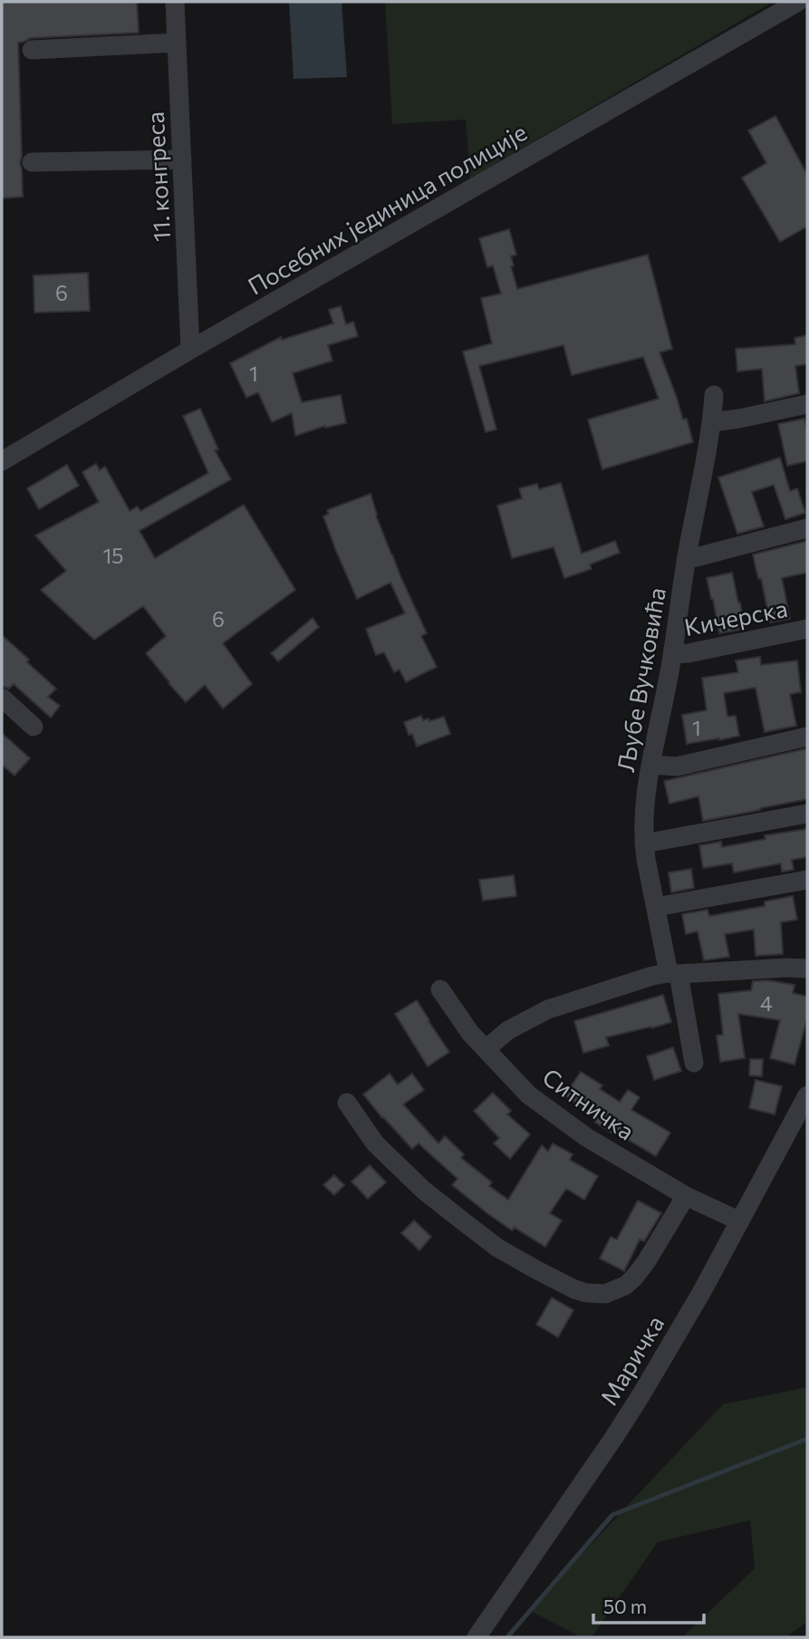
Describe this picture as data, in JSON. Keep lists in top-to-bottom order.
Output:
{
  "streets": {
    "street": [
      "11. конгреса",
      "Посебних јединица полиције",
      "Кичерска",
      "Љубе Вучковића",
      "Ситничка",
      "Маричка"
    ]
  },
  "crossings": [
    ["11. конгреса", "Посебних јединица полиције"],
    ["Кичерска", "Љубе Вучковића"],
    ["Ситничка", "Маричка"]
  ],
  "house_numbers": [
    "6",
    "1",
    "15",
    "6",
    "1",
    "4"
  ],
  "scale_bar": "50 m"
}
